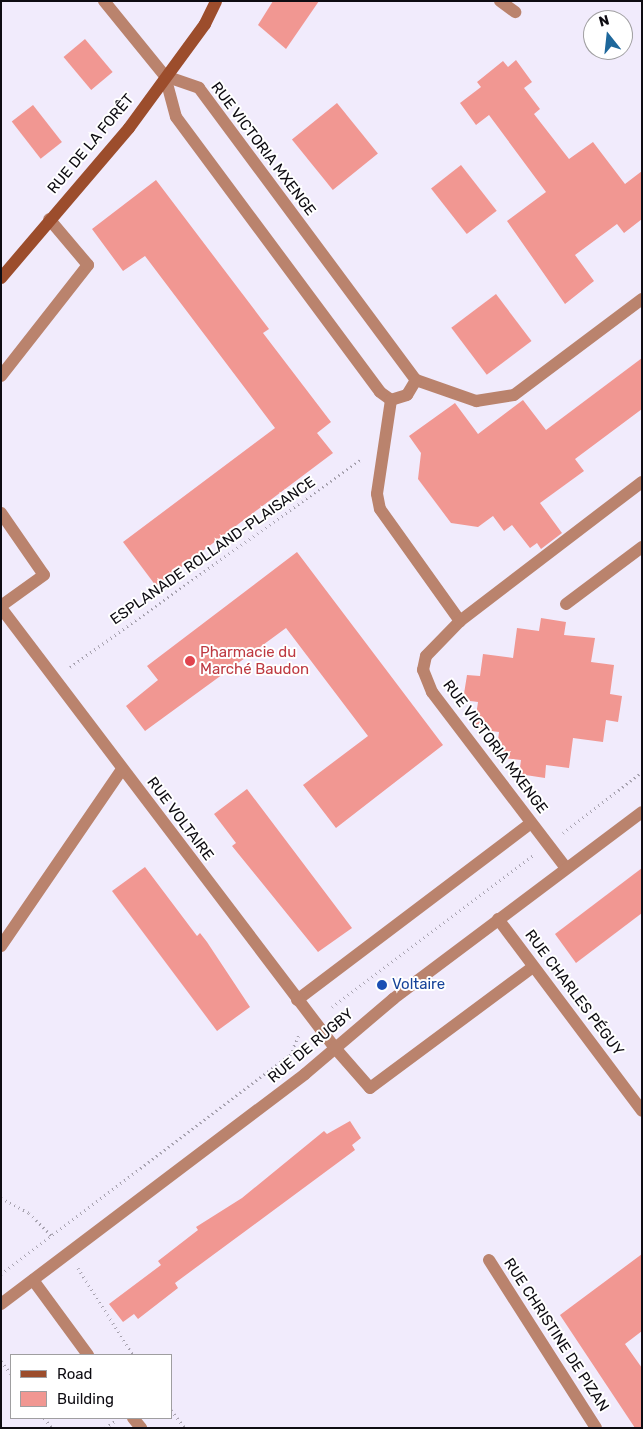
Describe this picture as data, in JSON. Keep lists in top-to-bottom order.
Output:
{
  "streets": {
    "street": [
      "RUE DE LA FORÊT",
      "RUE VICTORIA MXENGE",
      "RUE VOLTAIRE",
      "RUE CHARLES PÉGUY",
      "RUE DE RUGBY",
      "RUE CHRISTINE DE PIZAN"
    ],
    "path": ["ESPLANADE ROLLAND-PLAISANCE"]
  },
  "crossings": [
    ["RUE DE LA FORÊT", "RUE VICTORIA MXENGE"],
    ["RUE VICTORIA MXENGE", "RUE DE RUGBY"],
    ["ESPLANADE ROLLAND-PLAISANCE", "RUE VOLTAIRE"],
    ["RUE VOLTAIRE", "RUE CHARLES PÉGUY"],
    ["RUE VOLTAIRE", "RUE DE RUGBY"],
    ["RUE CHARLES PÉGUY", "RUE DE RUGBY"]
  ],
  "places": ["Pharmacie du Marché Baudon", "Voltaire"],
  "legend": ["Road", "Building"],
  "north": "top"
}
